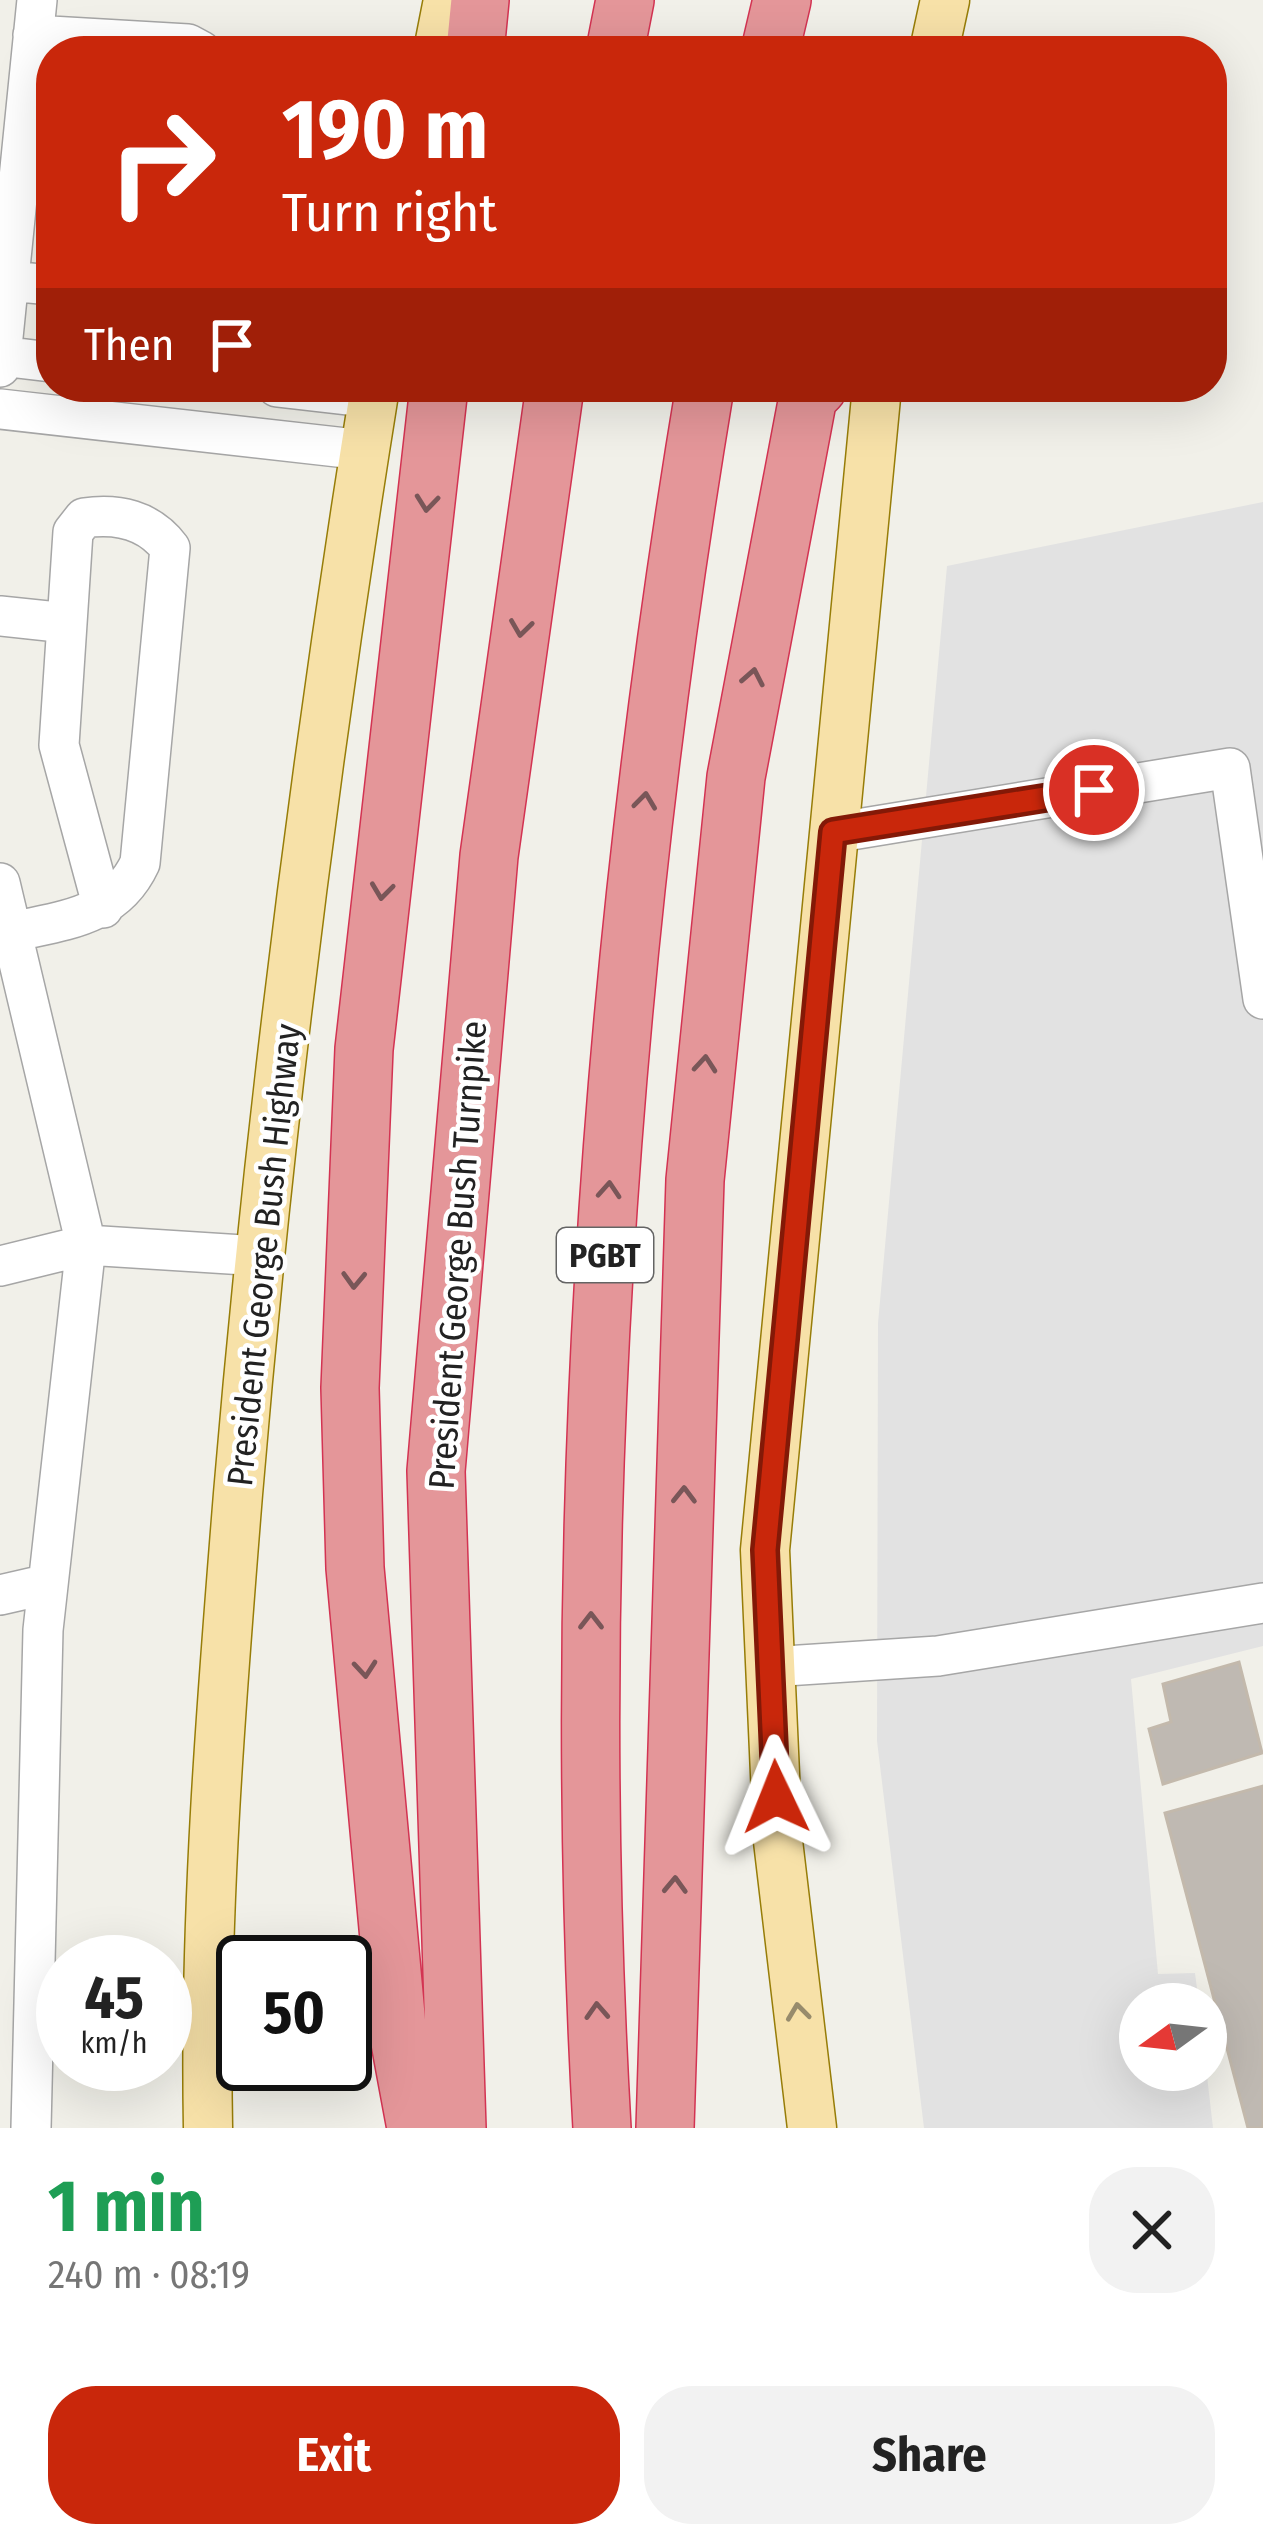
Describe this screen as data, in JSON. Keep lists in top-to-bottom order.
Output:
{
  "streets": {
    "highway": ["President George Bush Turnpike", "PGBT"],
    "main road": ["President George Bush Highway"]
  },
  "north": "left",
  "page": {
    "turn": ["190 m", "Turn right"],
    "then": "Then",
    "speed": "45 km/h",
    "limit": "50",
    "heading": ["1 min", "240 m · 08:19"],
    "buttons": ["Exit", "Share"]
  }
}
